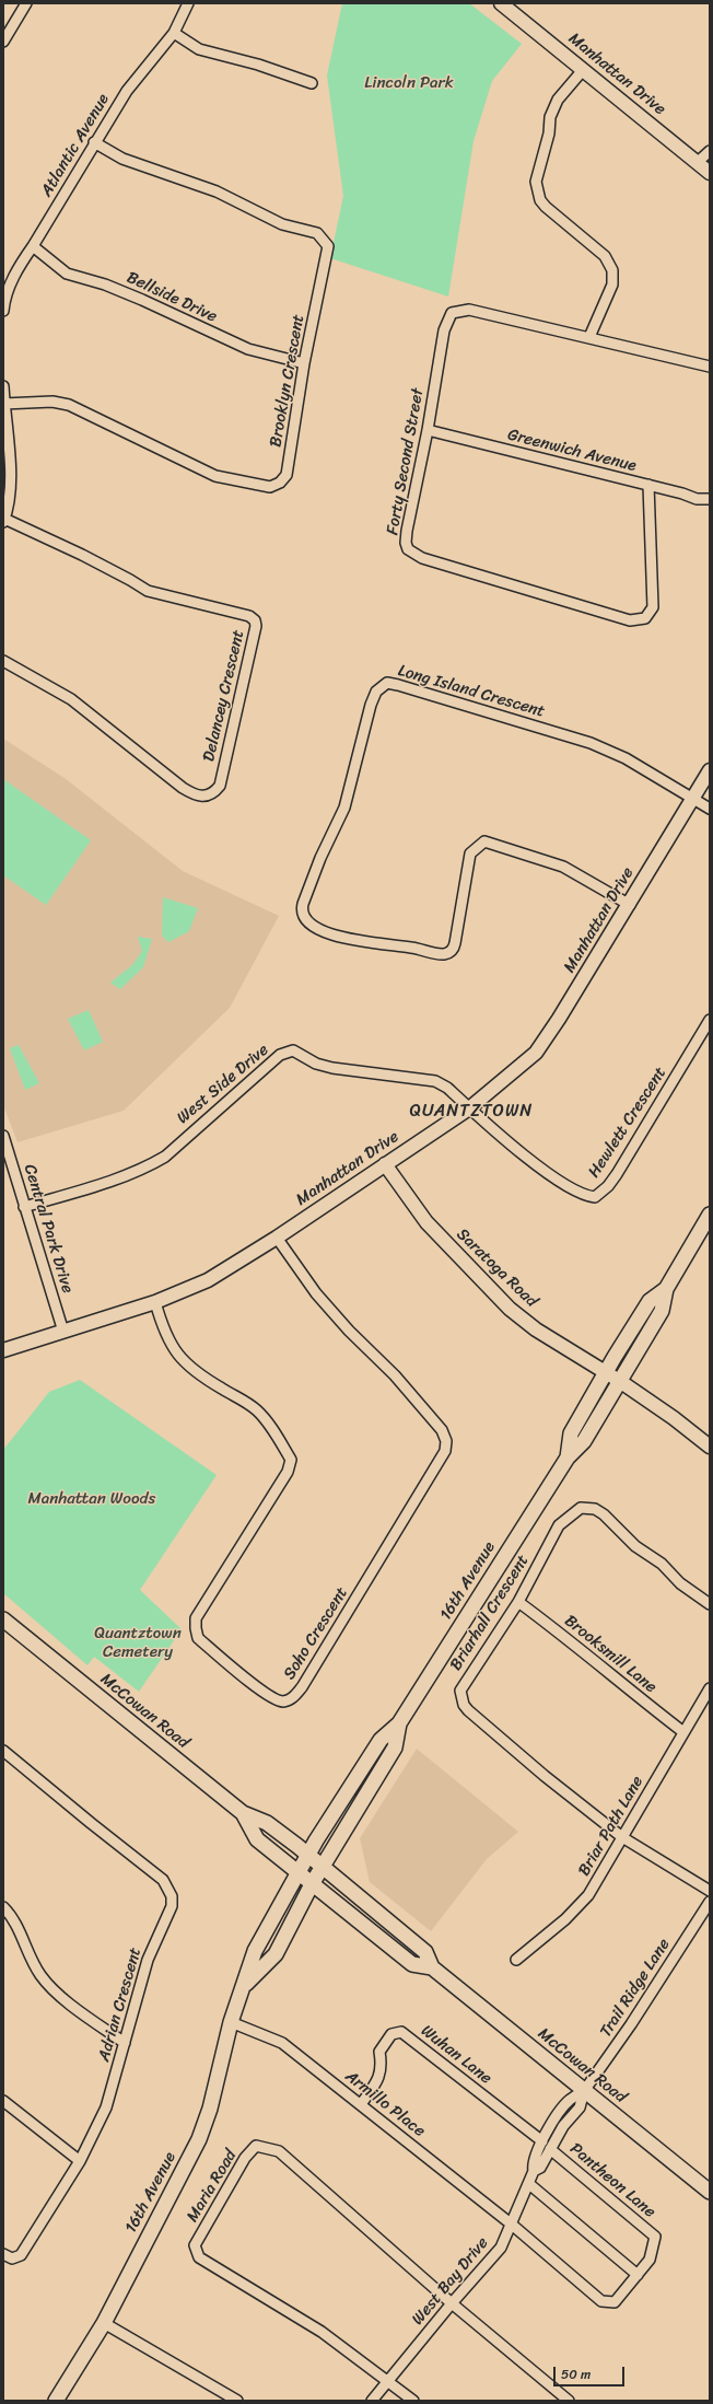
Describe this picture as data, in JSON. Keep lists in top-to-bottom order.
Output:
{
  "streets": {
    "main road": ["16th Avenue", "McCowan Road"],
    "street": [
      "Manhattan Drive",
      "Atlantic Avenue",
      "Bellside Drive",
      "Brooklyn Crescent",
      "Greenwich Avenue",
      "Forty Second Street",
      "Long Island Crescent",
      "Delancey Crescent",
      "West Side Drive",
      "Hewlett Crescent",
      "Central Park Drive",
      "Saratoga Road",
      "Briarhall Crescent",
      "Soho Crescent",
      "Brooksmill Lane",
      "Briar Path Lane",
      "Trail Ridge Lane",
      "Adrian Crescent",
      "Wuhan Lane",
      "Armillo Place",
      "Pantheon Lane",
      "Maria Road",
      "West Bay Drive"
    ]
  },
  "crossings": [
    ["Manhattan Drive", "Long Island Crescent"],
    ["Manhattan Drive", "West Side Drive"],
    ["Manhattan Drive", "Hewlett Crescent"],
    ["Manhattan Drive", "Central Park Drive"],
    ["Manhattan Drive", "Saratoga Road"],
    ["Manhattan Drive", "Soho Crescent"],
    ["Atlantic Avenue", "Bellside Drive"],
    ["Atlantic Avenue", "Brooklyn Crescent"],
    ["Bellside Drive", "Brooklyn Crescent"],
    ["Greenwich Avenue", "Forty Second Street"],
    ["West Side Drive", "Hewlett Crescent"],
    ["West Side Drive", "Central Park Drive"],
    ["Saratoga Road", "16th Avenue"],
    ["16th Avenue", "McCowan Road"],
    ["16th Avenue", "Armillo Place"],
    ["Briarhall Crescent", "Brooksmill Lane"],
    ["Briarhall Crescent", "Briar Path Lane"],
    ["Brooksmill Lane", "Briar Path Lane"],
    ["McCowan Road", "Trail Ridge Lane"],
    ["McCowan Road", "West Bay Drive"],
    ["Trail Ridge Lane", "West Bay Drive"],
    ["Wuhan Lane", "Armillo Place"],
    ["Wuhan Lane", "West Bay Drive"],
    ["Armillo Place", "Pantheon Lane"],
    ["Armillo Place", "West Bay Drive"],
    ["Pantheon Lane", "West Bay Drive"],
    ["Maria Road", "West Bay Drive"]
  ],
  "districts": ["QUANTZTOWN"],
  "parks": ["Lincoln Park", "Manhattan Woods", "Quantztown Cemetery"],
  "scale_bar": "50 m"
}
